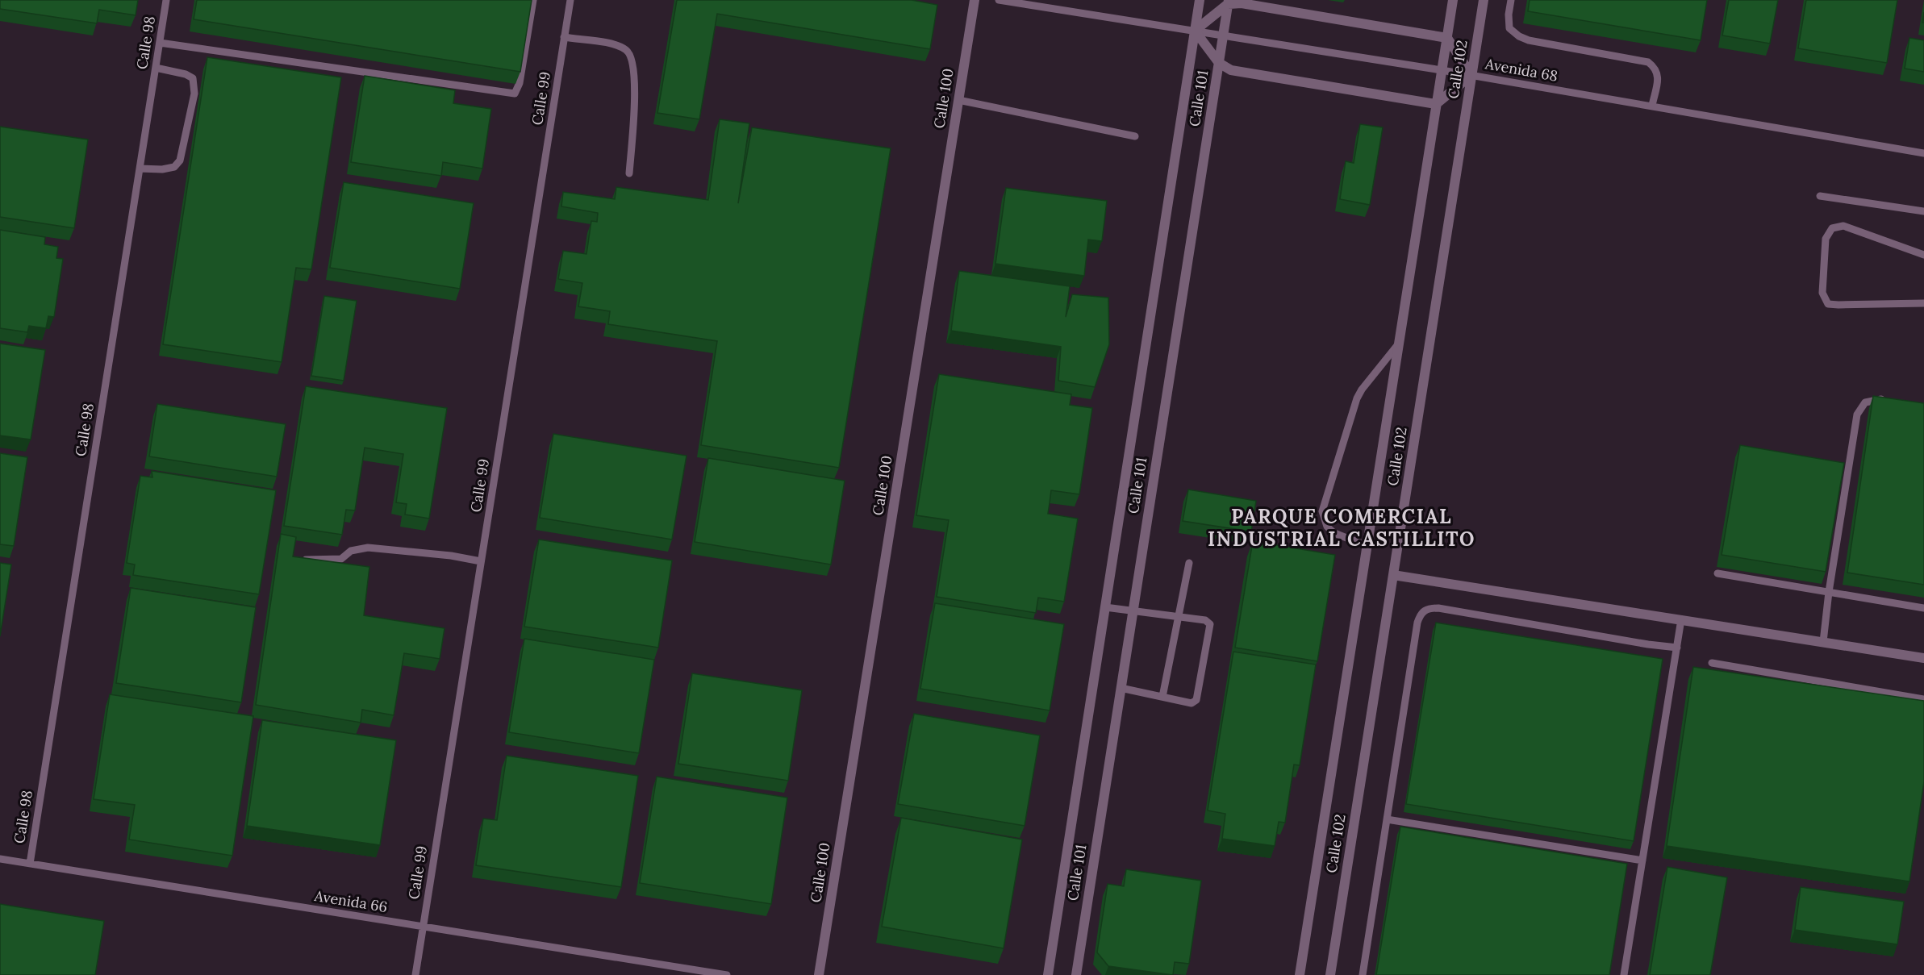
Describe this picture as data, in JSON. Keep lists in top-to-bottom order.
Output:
{
  "streets": {
    "street": ["Calle 102", "Calle 100", "Calle 101"],
    "lane": [
      "Calle 98",
      "Avenida 68",
      "Calle 99",
      "Avenida 66"
    ]
  },
  "crossings": [
    ["Calle 98", "Avenida 66"],
    ["Calle 102", "Avenida 68"],
    ["Avenida 68", "Calle 101"],
    ["Calle 99", "Avenida 66"]
  ],
  "districts": ["PARQUE COMERCIAL INDUSTRIAL CASTILLITO"]
}
